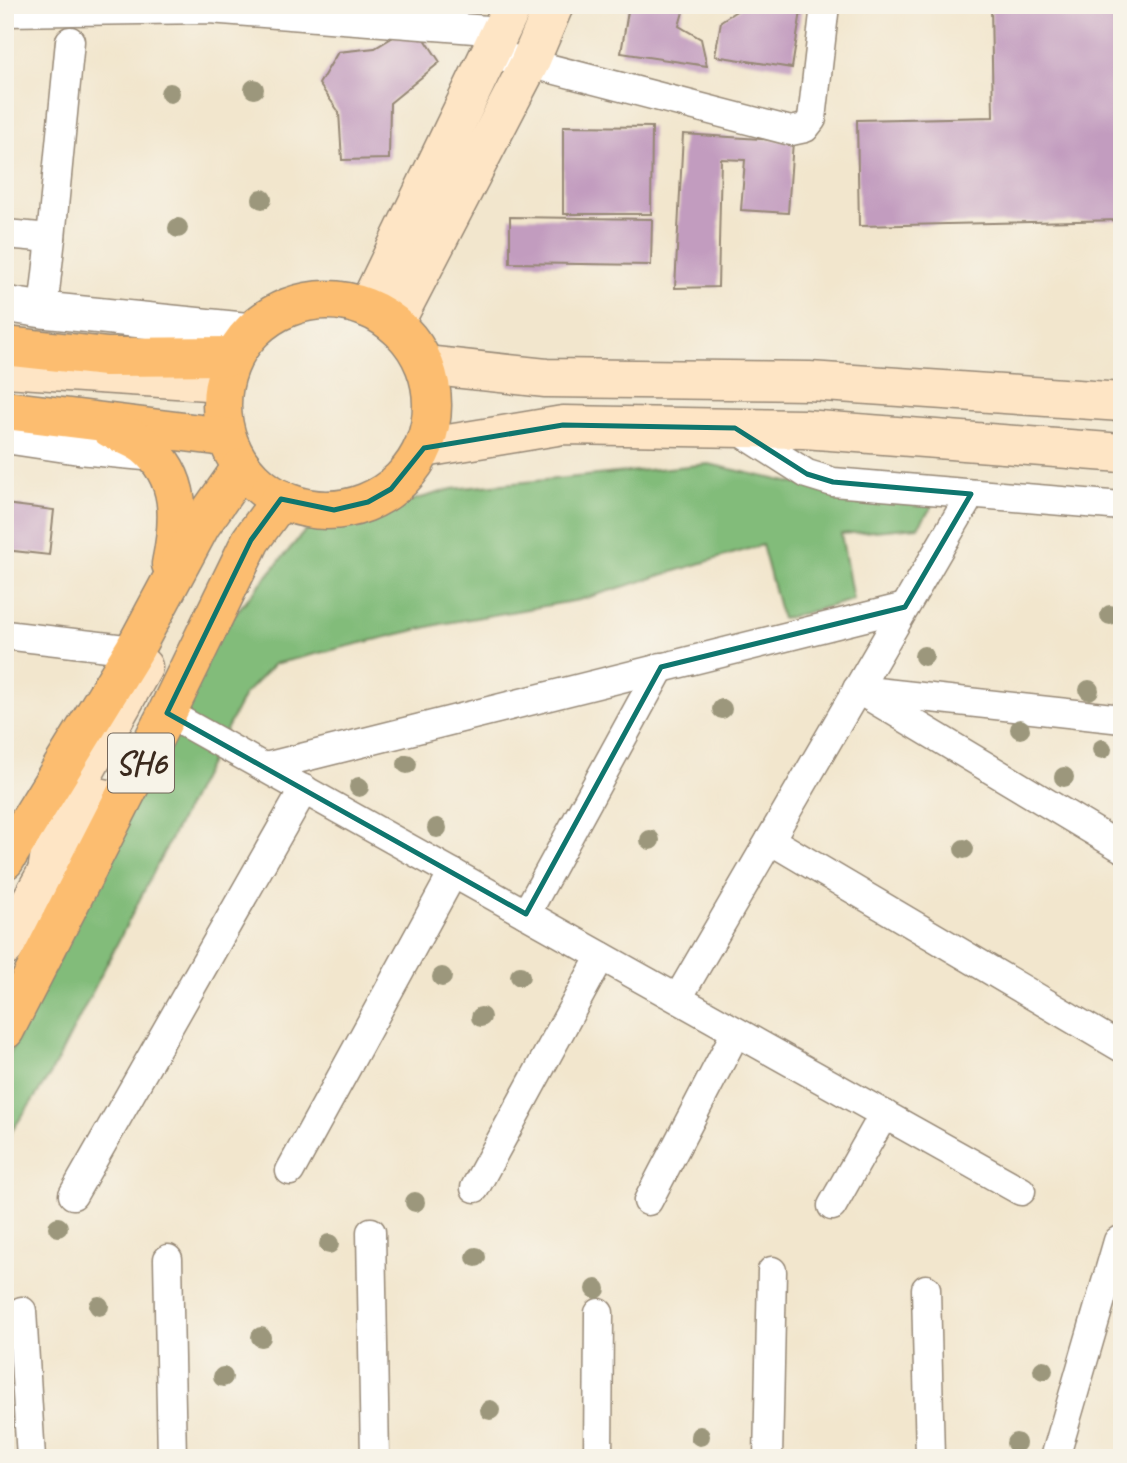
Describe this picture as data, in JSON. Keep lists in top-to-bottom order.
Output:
{
  "streets": {
    "main road": ["SH6"]
  }
}
